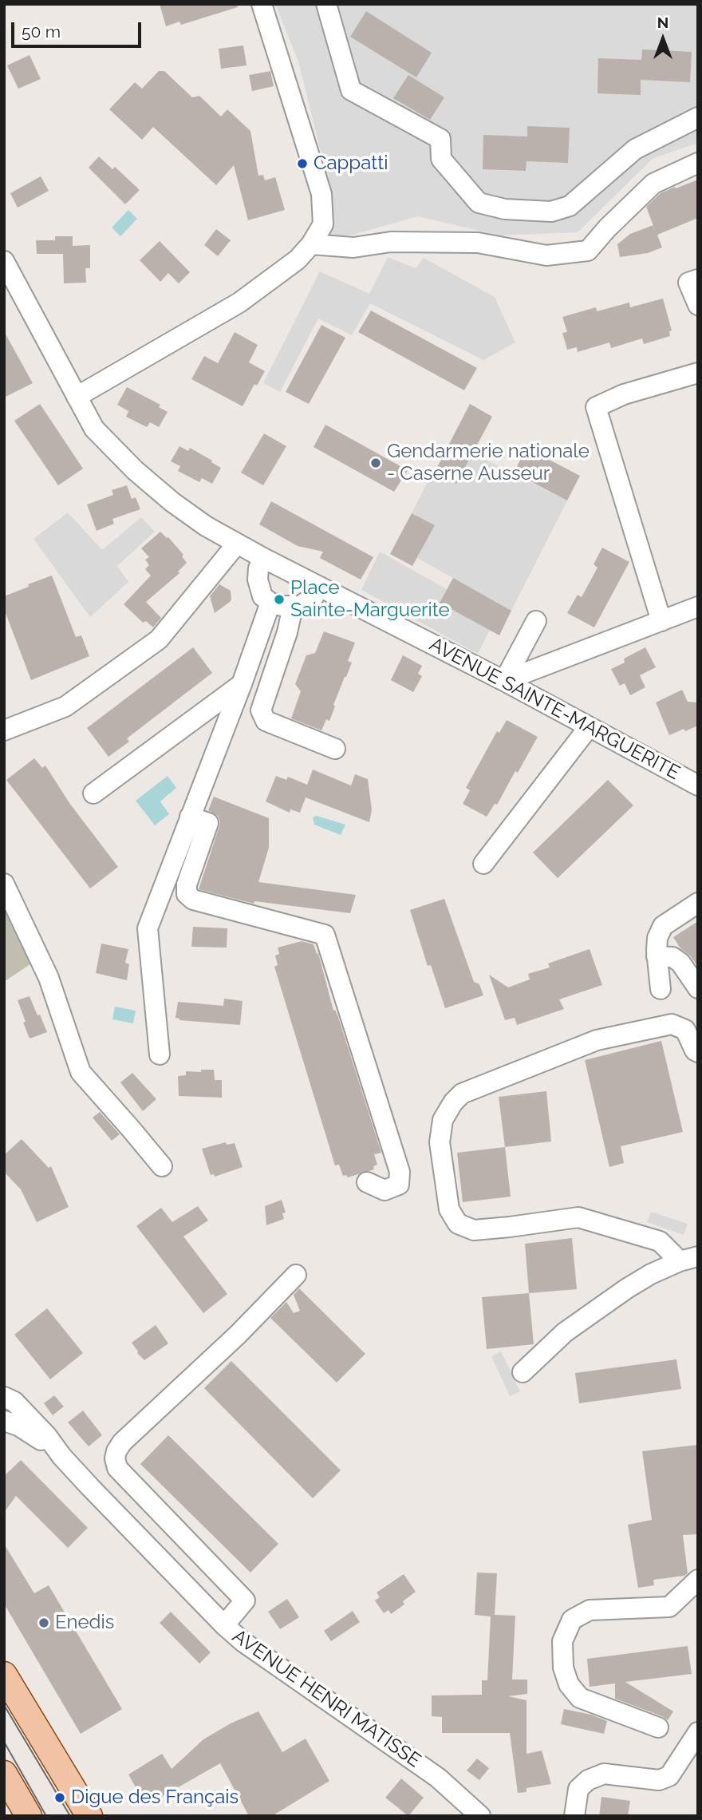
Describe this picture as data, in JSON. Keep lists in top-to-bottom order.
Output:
{
  "streets": {
    "street": ["AVENUE SAINTE-MARGUERITE", "AVENUE HENRI MATISSE"]
  },
  "places": [
    "Cappatti",
    "Gendarmerie nationale - Caserne Ausseur",
    "Place Sainte-Marguerite",
    "Enedis",
    "Digue des Français"
  ],
  "scale_bar": "50 m",
  "north": "top"
}
